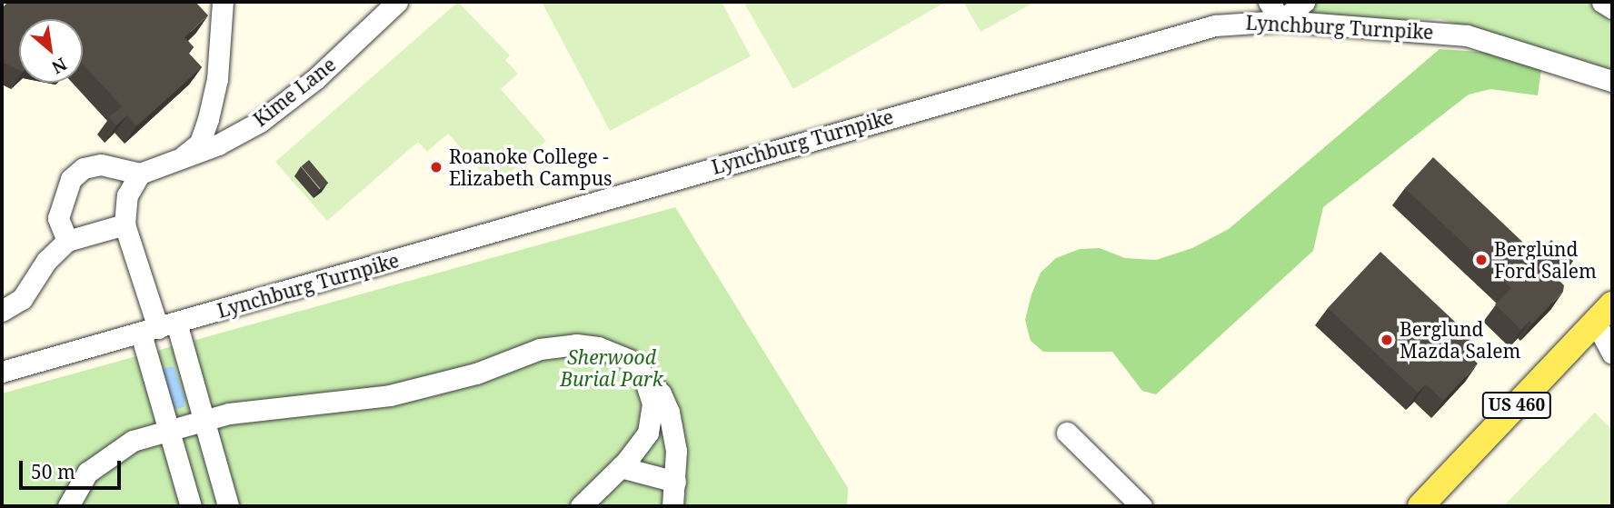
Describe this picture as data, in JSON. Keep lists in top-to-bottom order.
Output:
{
  "streets": {
    "main road": ["US 460"],
    "street": ["Lynchburg Turnpike", "Kime Lane"]
  },
  "parks": ["Sherwood Burial Park"],
  "places": ["Roanoke College - Elizabeth Campus", "Berglund Ford Salem", "Berglund Mazda Salem"],
  "scale_bar": "50 m",
  "north": "bottom right"
}
